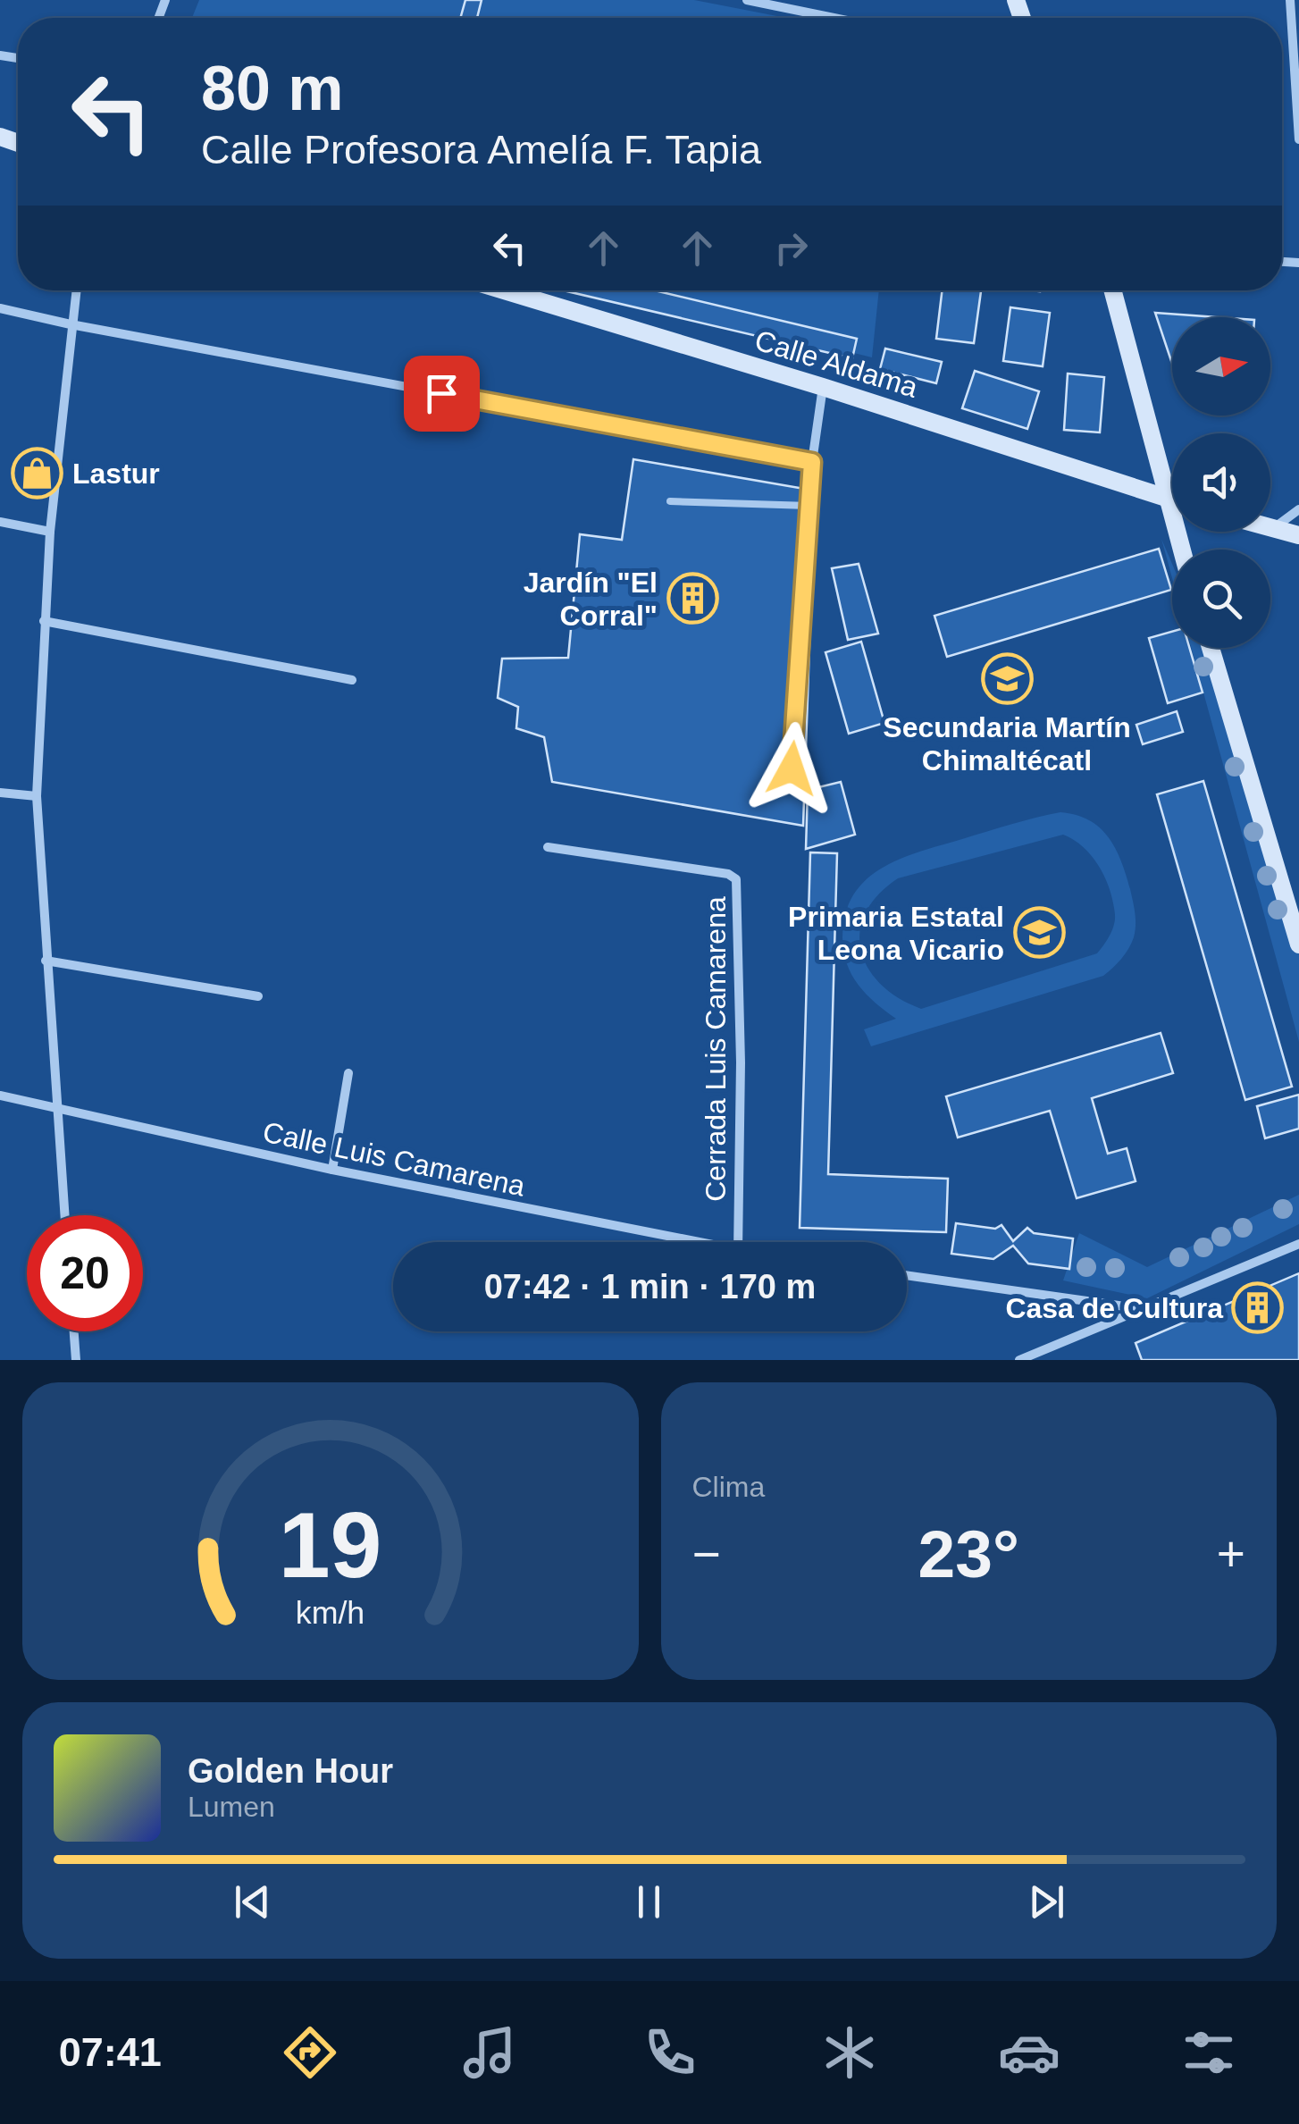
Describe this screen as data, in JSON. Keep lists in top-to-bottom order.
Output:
{
  "streets": {
    "main road": ["Calle Aldama"],
    "street": ["Cerrada Luis Camarena", "Calle Luis Camarena"]
  },
  "places": {
    "shop": ["Lastur"],
    "building": ["Jardín \"El Corral\"", "Casa de Cultura"],
    "school or university": ["Secundaria Martín Chimaltécatl", "Primaria Estatal Leona Vicario"]
  },
  "north": "right",
  "page": {
    "turn": ["80 m", "Calle Profesora Amelía F. Tapia"],
    "limit": "20",
    "trip": "07:42 · 1 min · 170 m",
    "tile": "Clima",
    "heat": ["−", "23°", "+"],
    "song": ["Golden Hour", "Lumen"],
    "tabs": "07:41",
    "gauge": ["19", "km/h"]
  }
}
